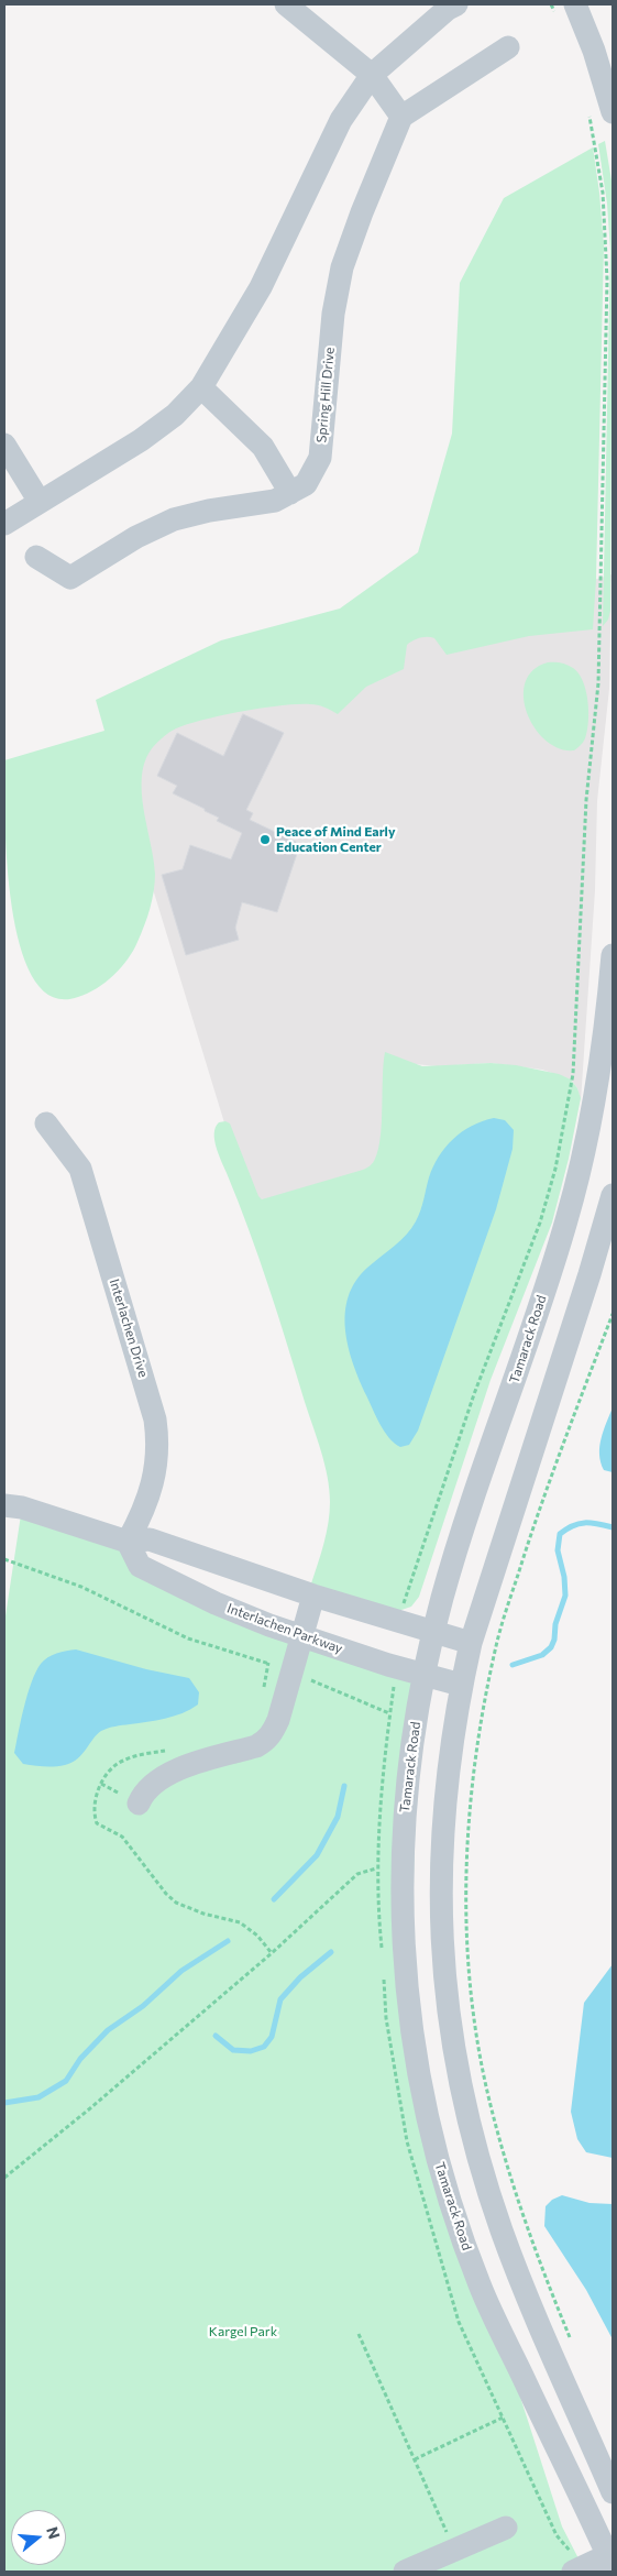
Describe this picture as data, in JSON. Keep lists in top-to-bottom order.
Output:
{
  "streets": {
    "street": [
      "Spring Hill Drive",
      "Interlachen Drive",
      "Tamarack Road",
      "Interlachen Parkway"
    ]
  },
  "crossings": [
    ["Interlachen Drive", "Interlachen Parkway"],
    ["Tamarack Road", "Interlachen Parkway"]
  ],
  "parks": ["Kargel Park"],
  "places": ["Peace of Mind Early Education Center"],
  "north": "right"
}
